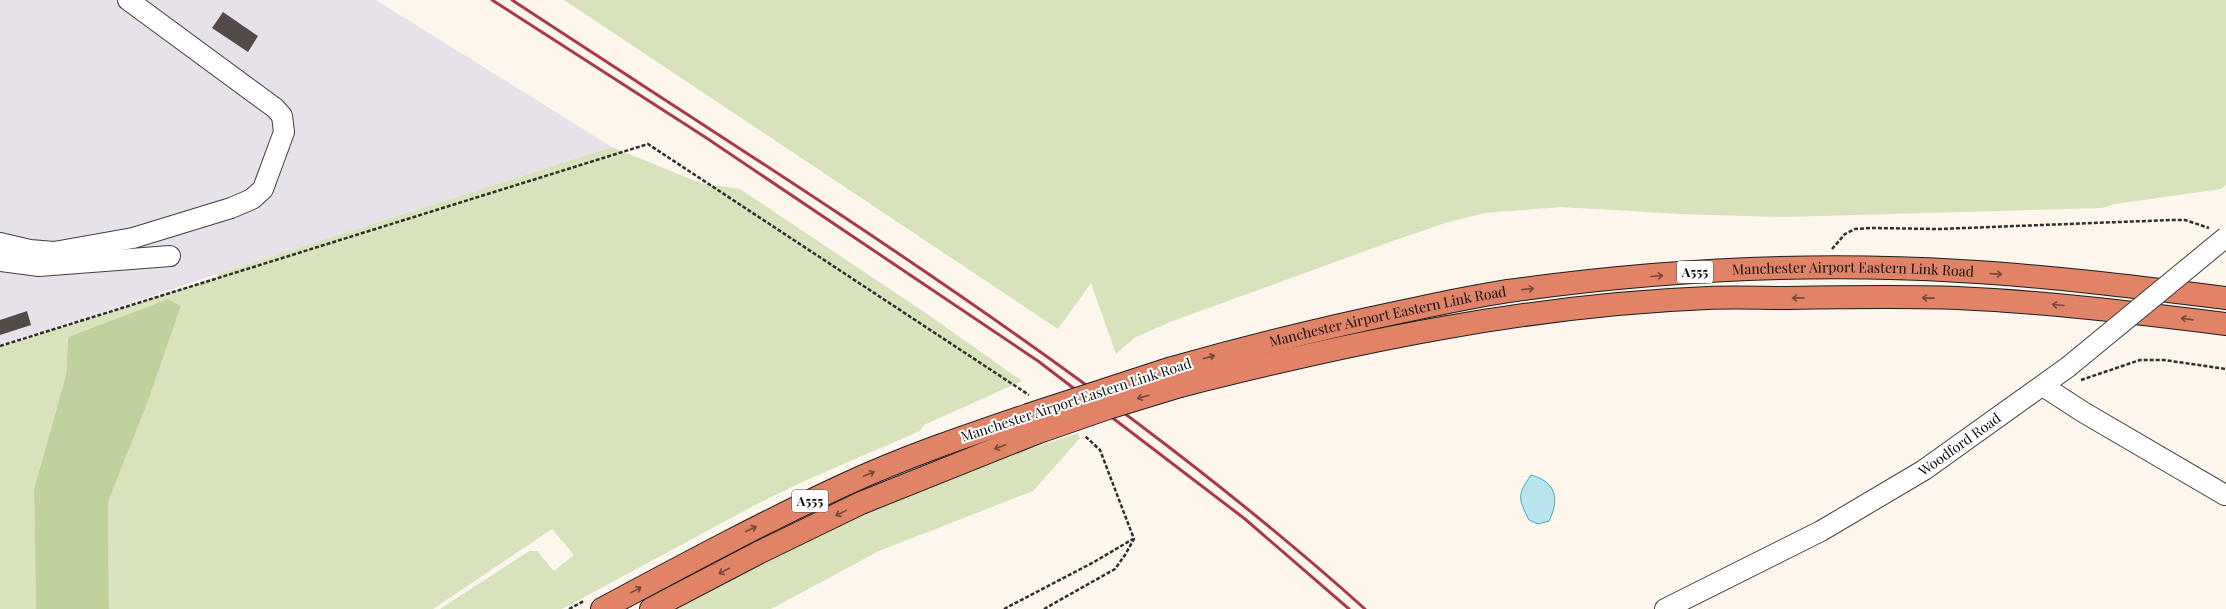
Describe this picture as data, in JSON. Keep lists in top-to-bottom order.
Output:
{
  "streets": {
    "highway": ["A555", "Manchester Airport Eastern Link Road"],
    "street": ["Woodford Road"]
  }
}
